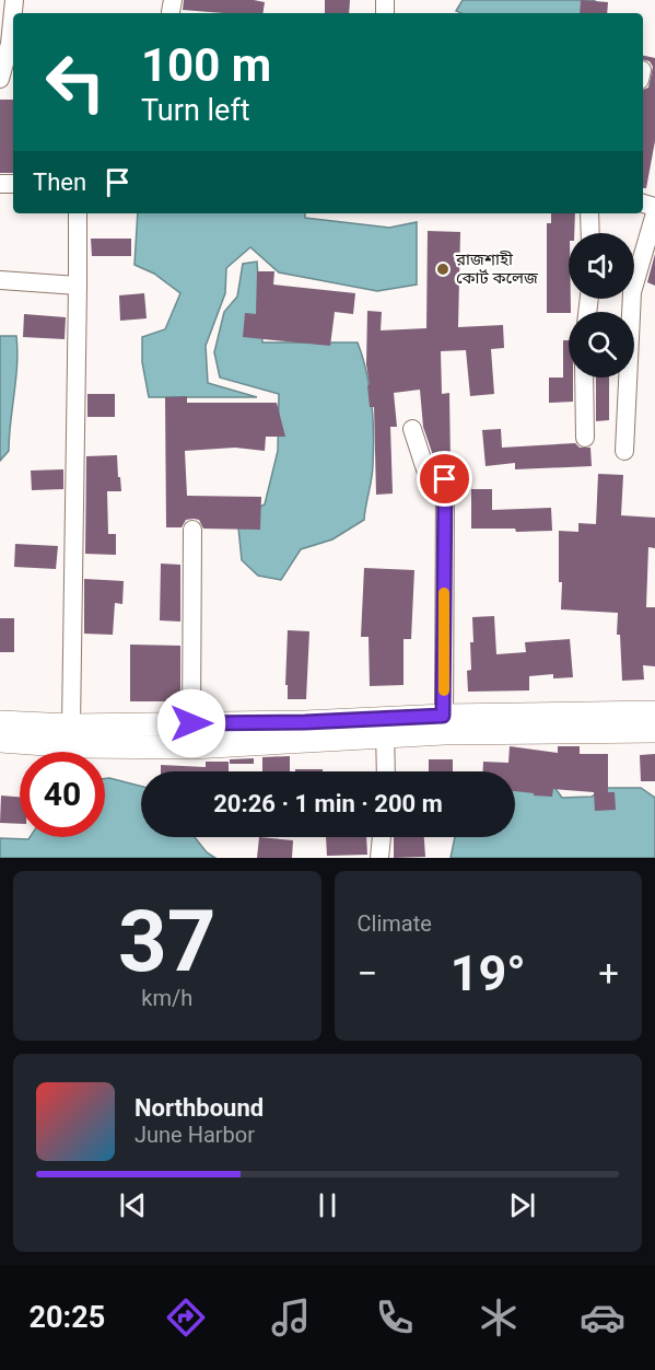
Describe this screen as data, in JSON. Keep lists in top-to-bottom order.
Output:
{
  "places": ["রাজশাহী কোর্ট কলেজ"],
  "page": {
    "turn": ["100 m", "Turn left"],
    "then": "Then",
    "limit": "40",
    "trip": "20:26 · 1 min · 200 m",
    "tile": [
      ["37", "km/h"],
      "Climate"
    ],
    "heat": ["−", "19°", "+"],
    "song": ["Northbound", "June Harbor"],
    "tabs": "20:25"
  }
}
